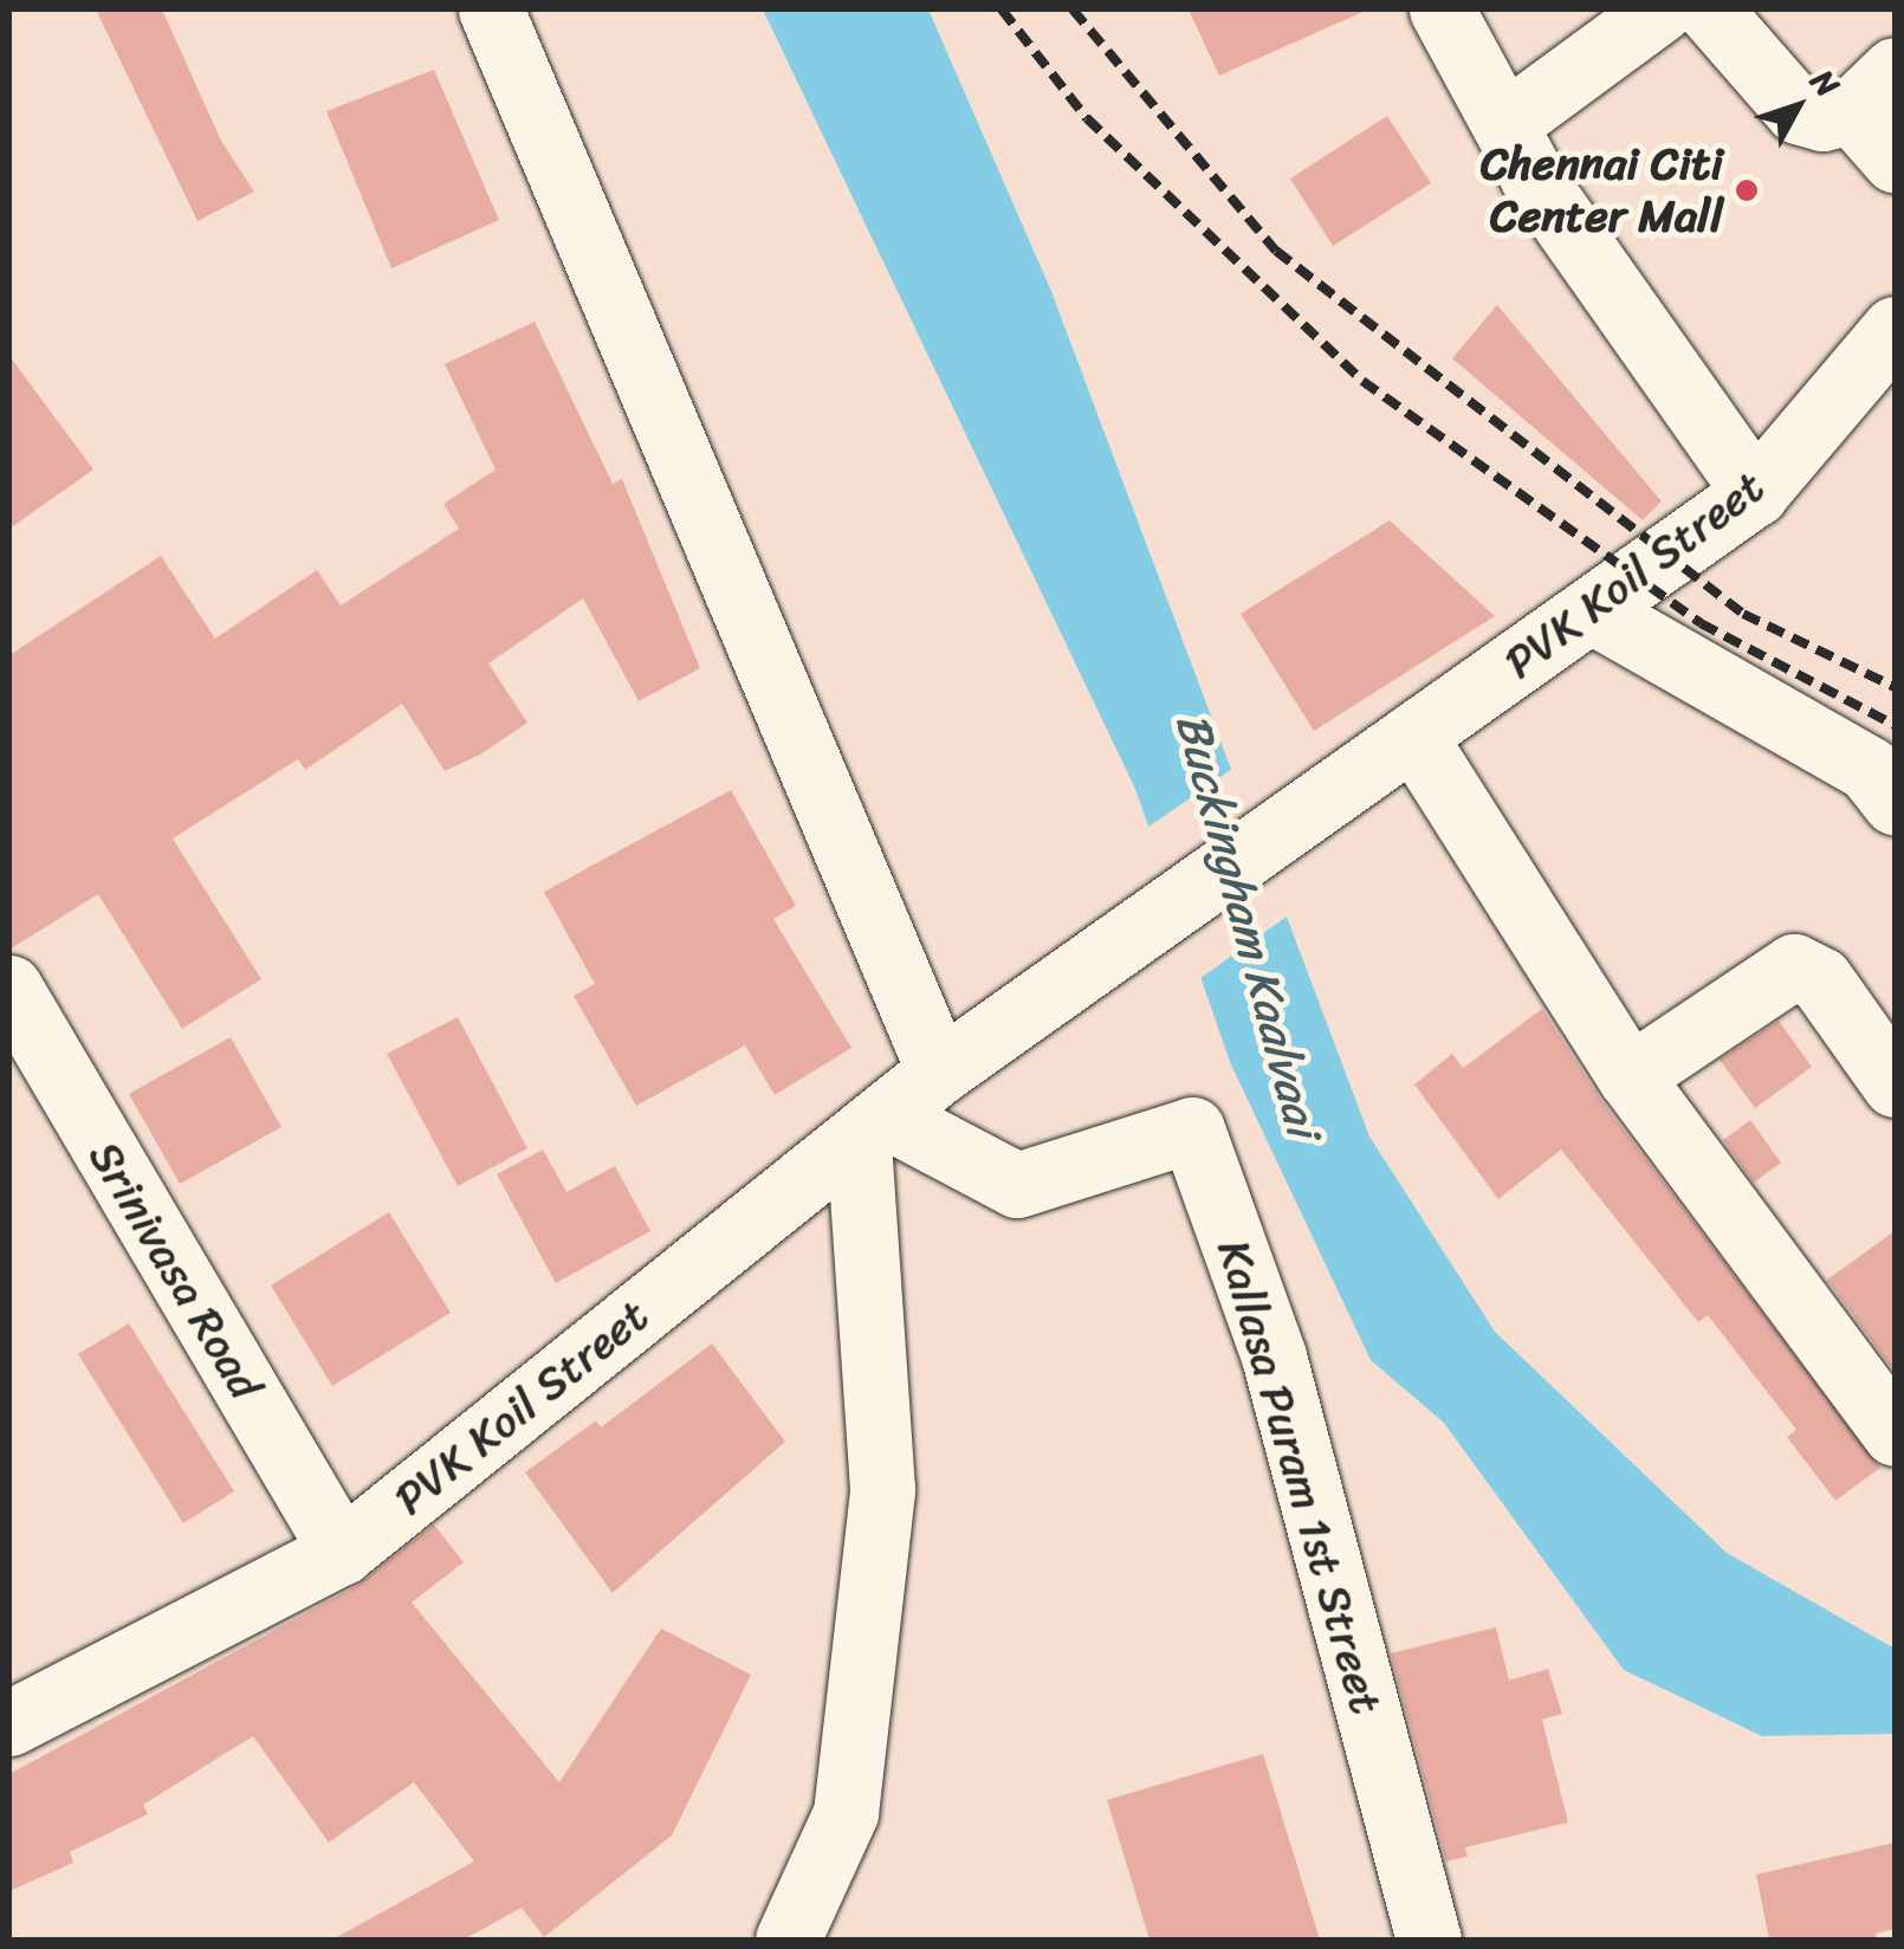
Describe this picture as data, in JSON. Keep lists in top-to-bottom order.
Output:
{
  "streets": {
    "street": ["PVK Koil Street", "Srinivasa Road", "Kallasa Puram 1st Street"]
  },
  "crossings": [
    ["PVK Koil Street", "Srinivasa Road"],
    ["PVK Koil Street", "Kallasa Puram 1st Street"]
  ],
  "water": ["Buckingham Kaalvaai"],
  "places": ["Chennai Citi Center Mall"],
  "north": "top right"
}
